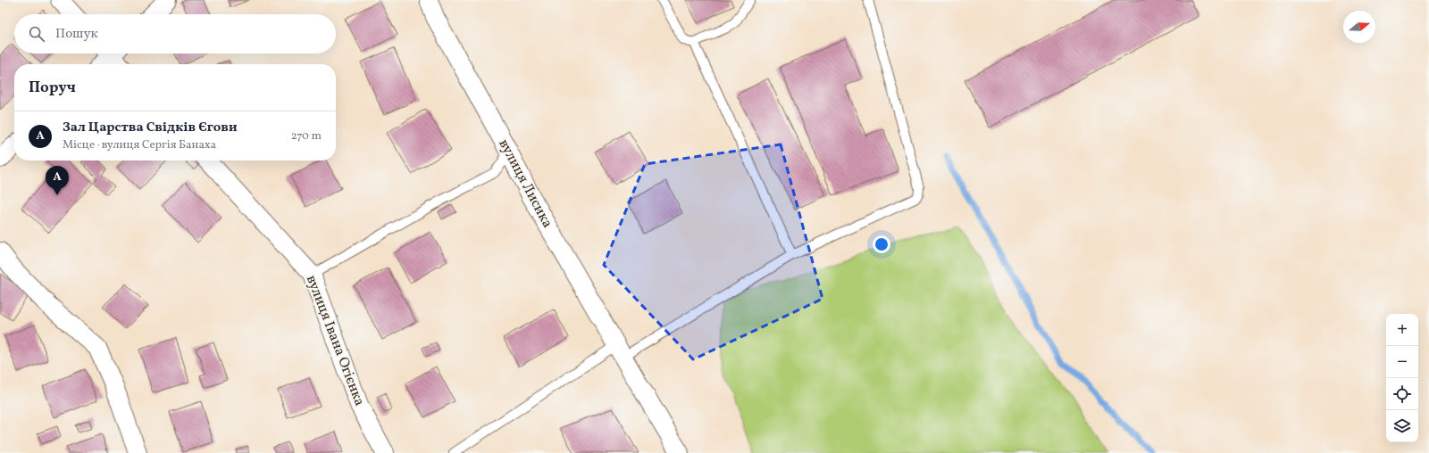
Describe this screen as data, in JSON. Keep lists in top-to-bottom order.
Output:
{
  "streets": {
    "street": ["вулиця Лисика", "вулиця Івана Огієнка"]
  },
  "north": "right",
  "page": {
    "search": "Пошук",
    "heading": "Поруч",
    "list": [
      {
        "mark": "A",
        "name": "Зал Царства Свідків Єгови",
        "note": "Місце · вулиця Сергія Банаха",
        "value": "270 m"
      }
    ],
    "pins": "A",
    "map_buttons": ["+", "−"]
  }
}
